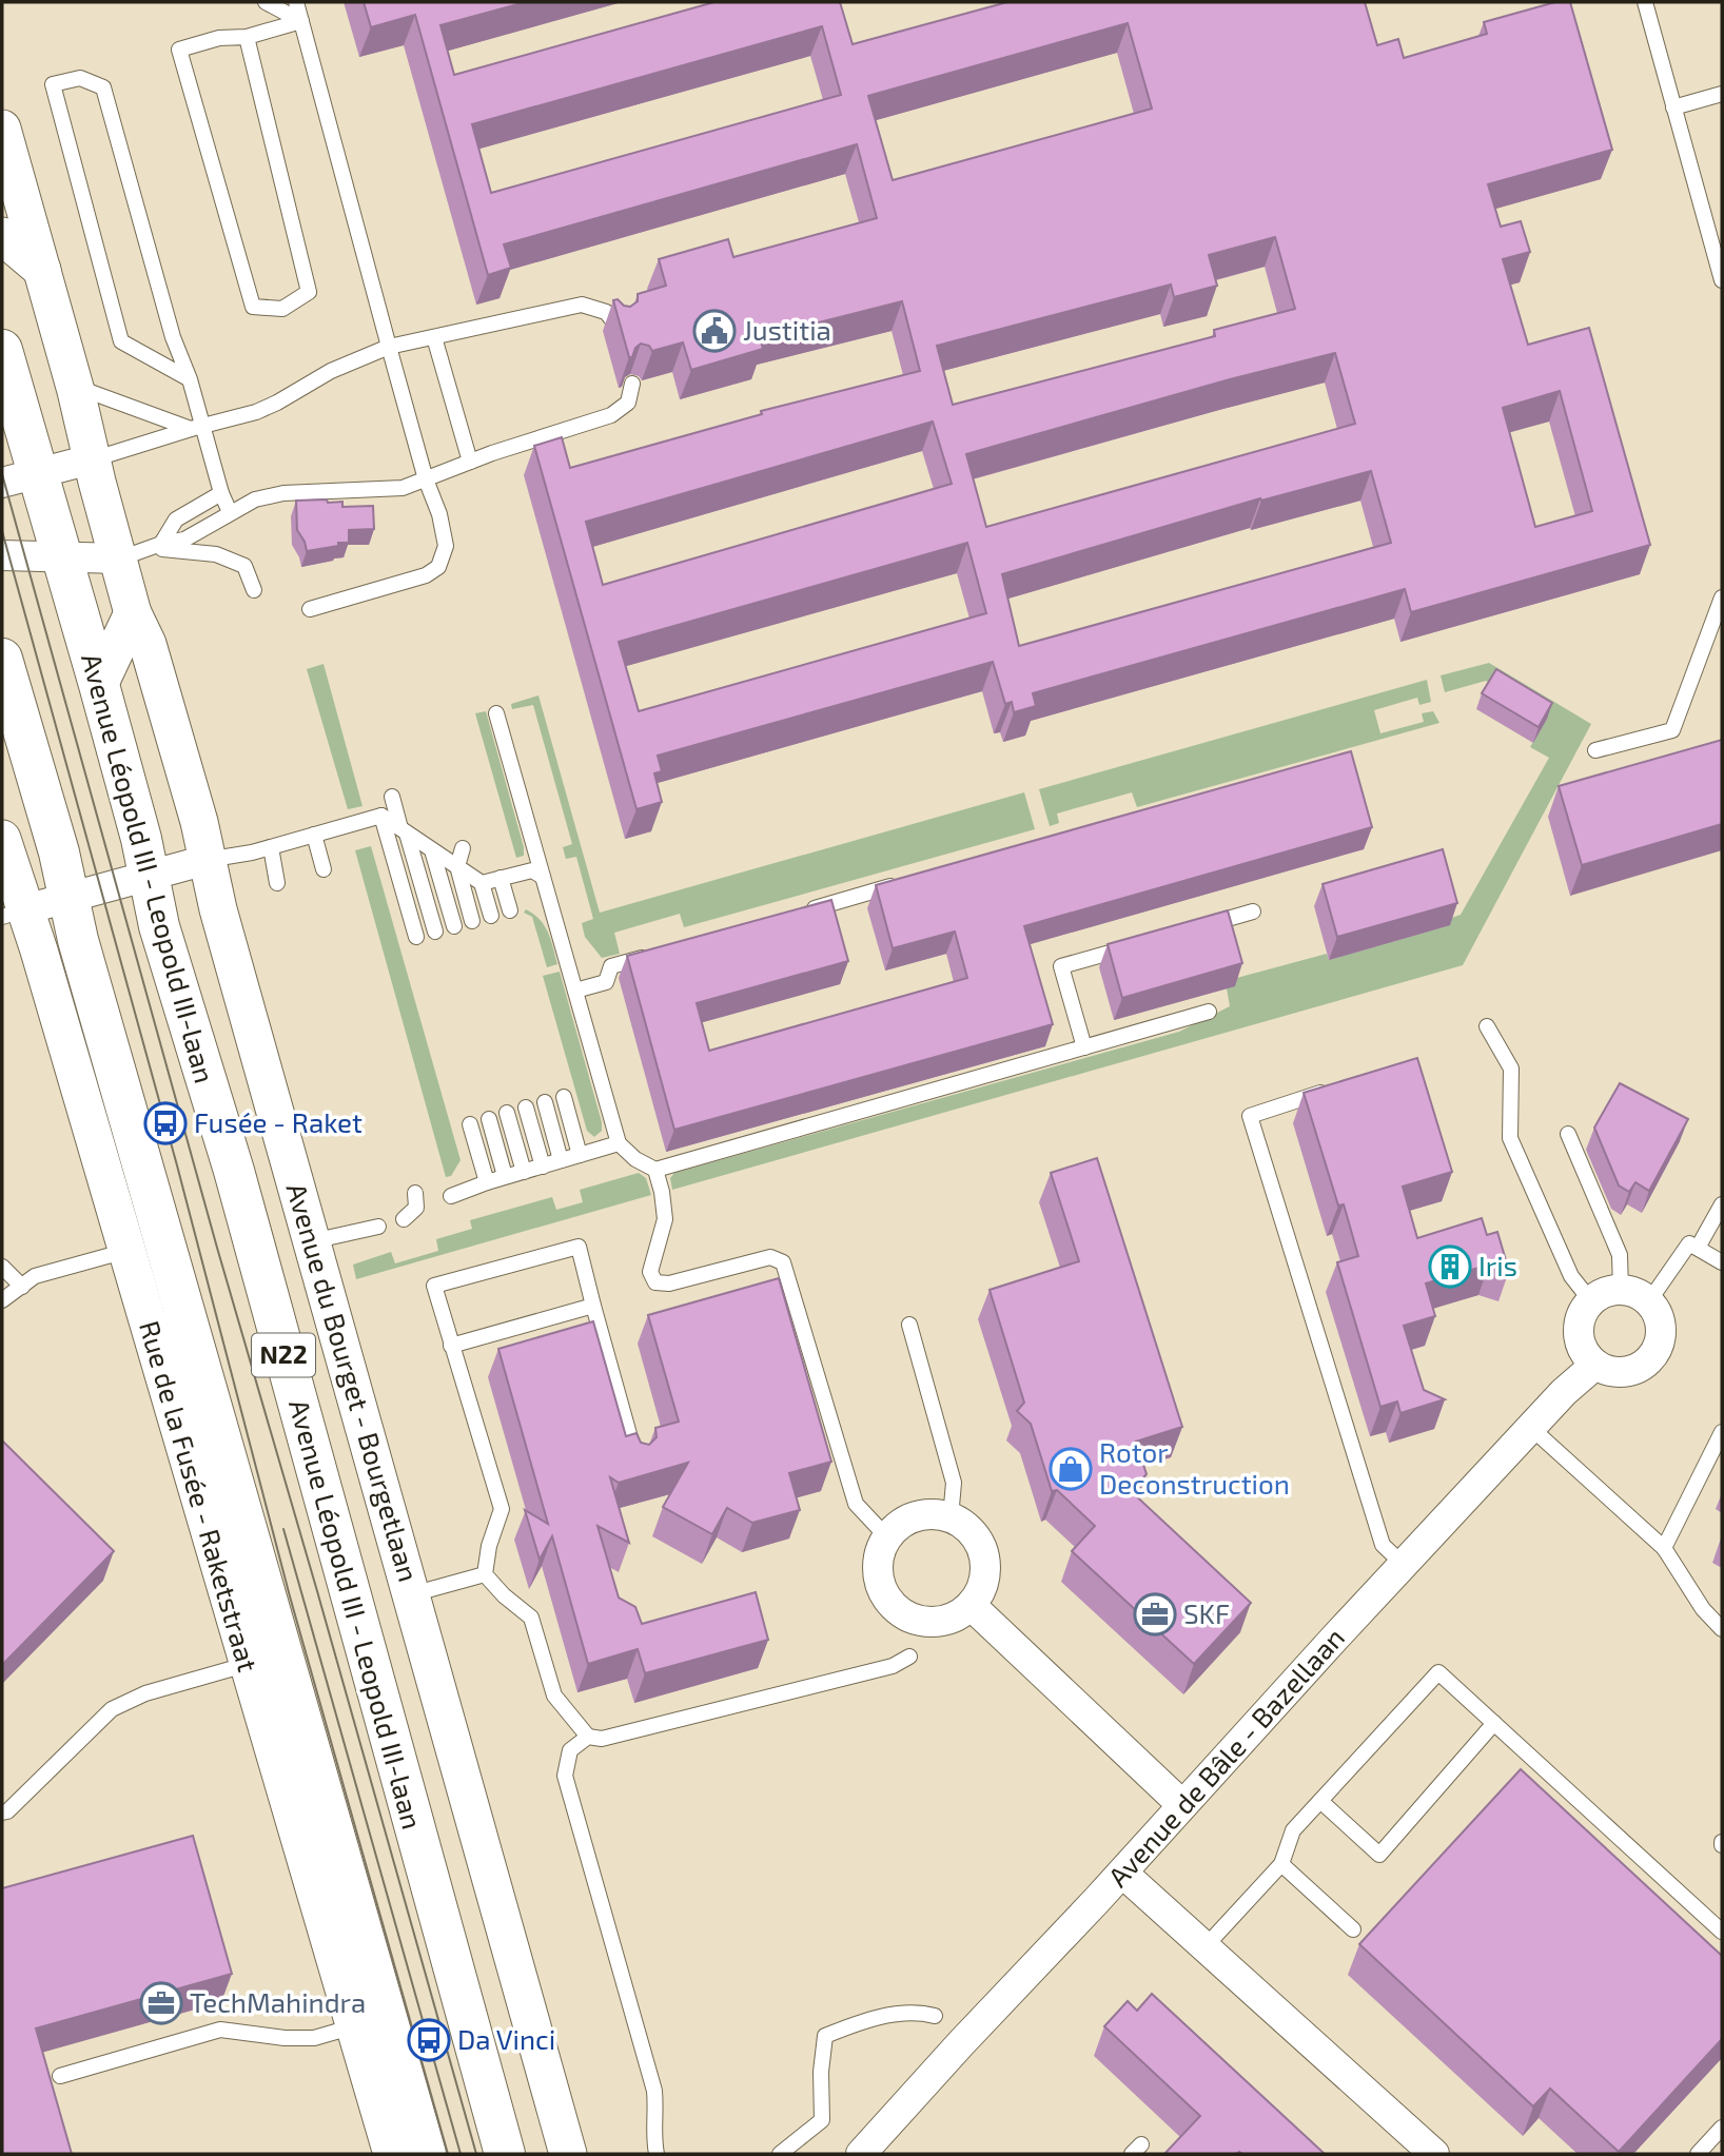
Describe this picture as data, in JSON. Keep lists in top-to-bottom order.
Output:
{
  "streets": {
    "main road": ["Avenue Léopold III - Leopold III-laan", "N22"],
    "street": ["Avenue du Bourget - Bourgetlaan", "Rue de la Fusée - Raketstraat", "Avenue de Bâle - Bazellaan"]
  },
  "places": {
    "public building": ["Justitia"],
    "bus stop": ["Fusée - Raket", "Da Vinci"],
    "building": ["Iris"],
    "shop": ["Rotor Deconstruction"],
    "office": ["SKF", "TechMahindra"]
  }
}
